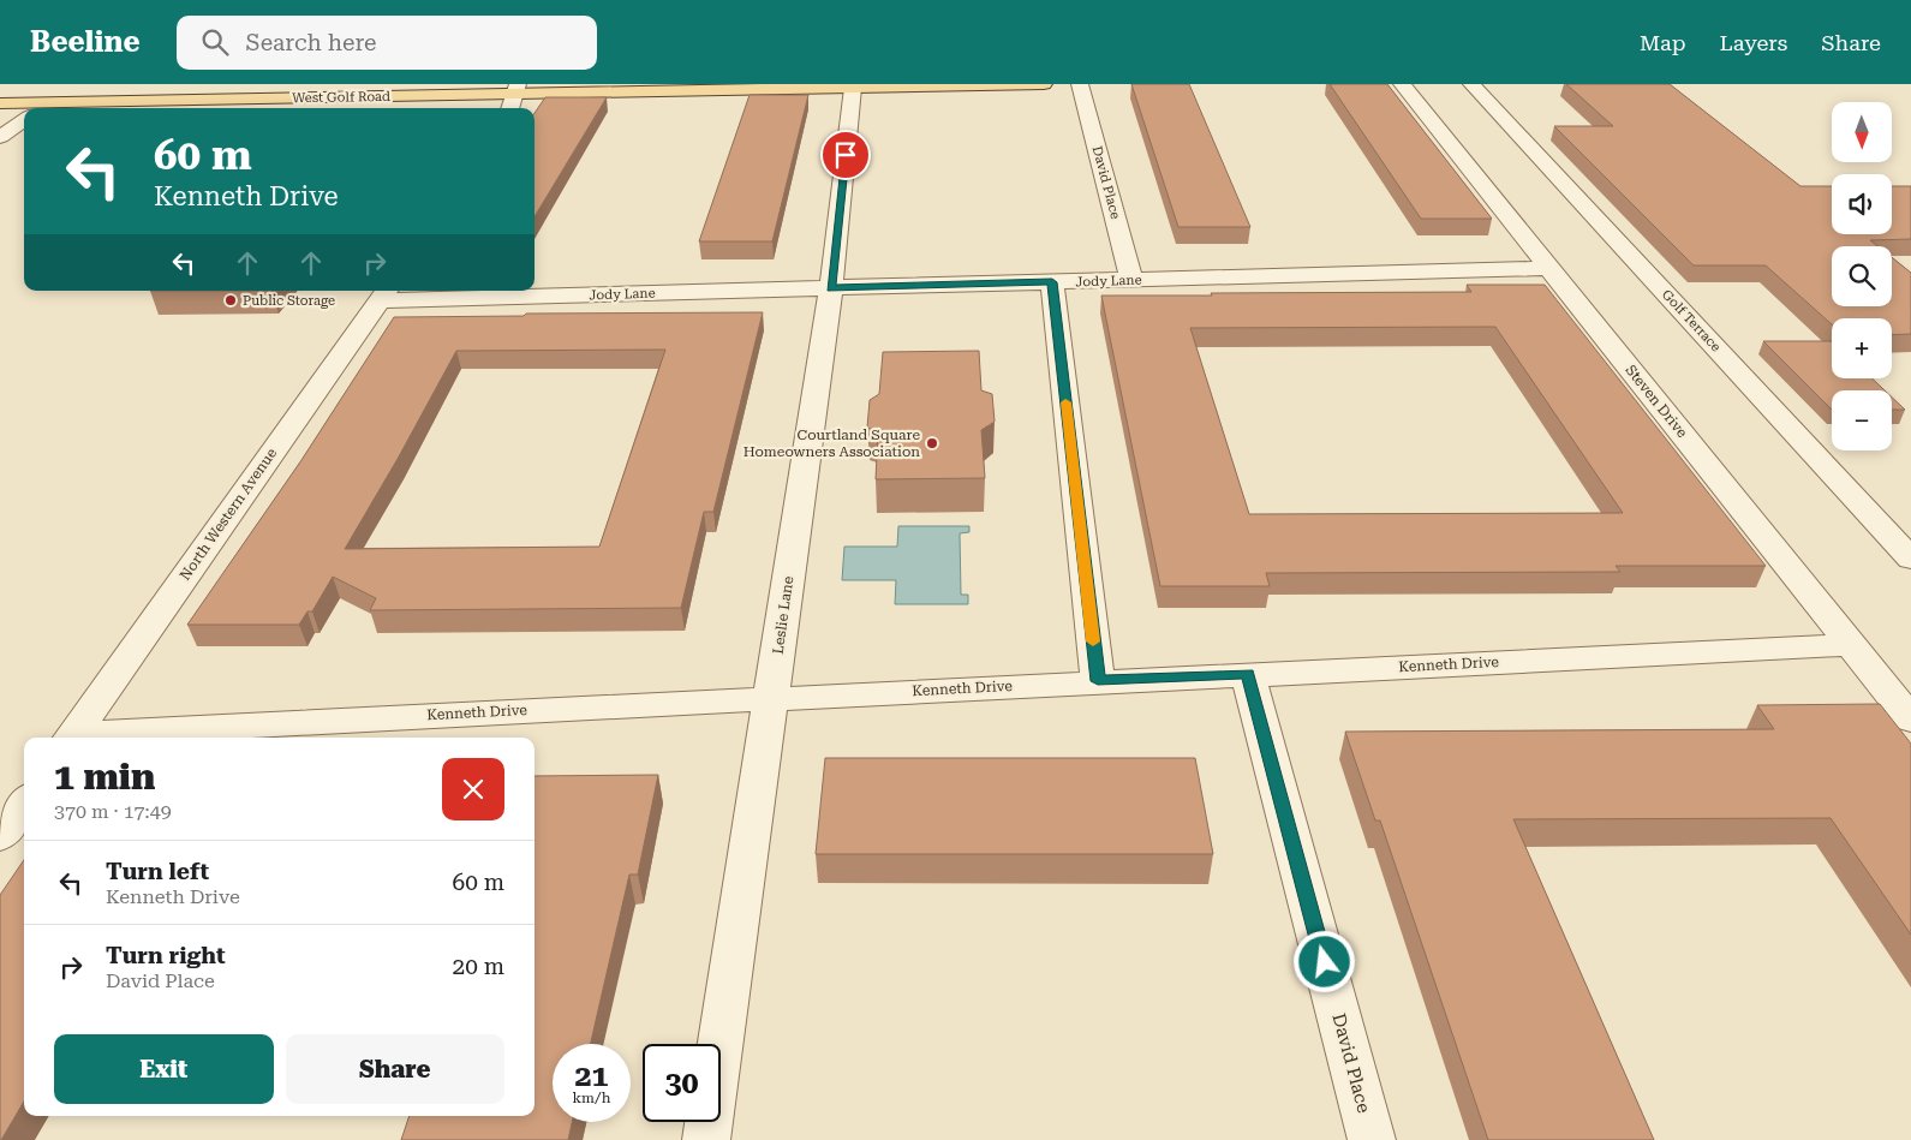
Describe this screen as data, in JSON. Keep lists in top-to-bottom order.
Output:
{
  "streets": {
    "main road": ["West Golf Road"],
    "street": [
      "David Place",
      "Jody Lane",
      "Golf Terrace",
      "Steven Drive",
      "North Western Avenue",
      "Leslie Lane",
      "Kenneth Drive"
    ]
  },
  "crossings": [
    ["West Golf Road", "Leslie Lane"],
    ["David Place", "Jody Lane"],
    ["David Place", "Kenneth Drive"],
    ["Jody Lane", "Steven Drive"],
    ["Jody Lane", "North Western Avenue"],
    ["Jody Lane", "Leslie Lane"],
    ["Steven Drive", "Kenneth Drive"],
    ["North Western Avenue", "Kenneth Drive"],
    ["Leslie Lane", "Kenneth Drive"]
  ],
  "places": ["Public Storage", "Courtland Square Homeowners Association"],
  "north": "bottom",
  "page": {
    "header": "Beeline",
    "search": "Search here",
    "nav": ["Map", "Layers", "Share"],
    "map_buttons": ["+", "−"],
    "turn": ["60 m", "Kenneth Drive"],
    "heading": ["1 min", "370 m · 17:49"],
    "list": [
      {
        "name": "Turn left",
        "note": "Kenneth Drive",
        "value": "60 m"
      },
      {
        "name": "Turn right",
        "note": "David Place",
        "value": "20 m"
      }
    ],
    "buttons": ["Exit", "Share"],
    "speed": "21 km/h",
    "limit": "30"
  }
}
